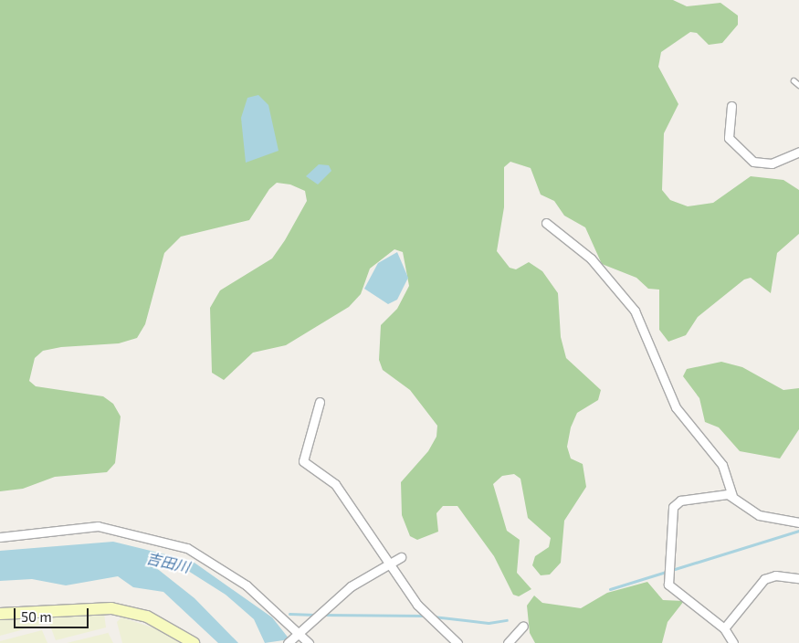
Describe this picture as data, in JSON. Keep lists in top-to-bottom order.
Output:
{
  "water": ["吉田川"],
  "scale_bar": "50 m"
}
